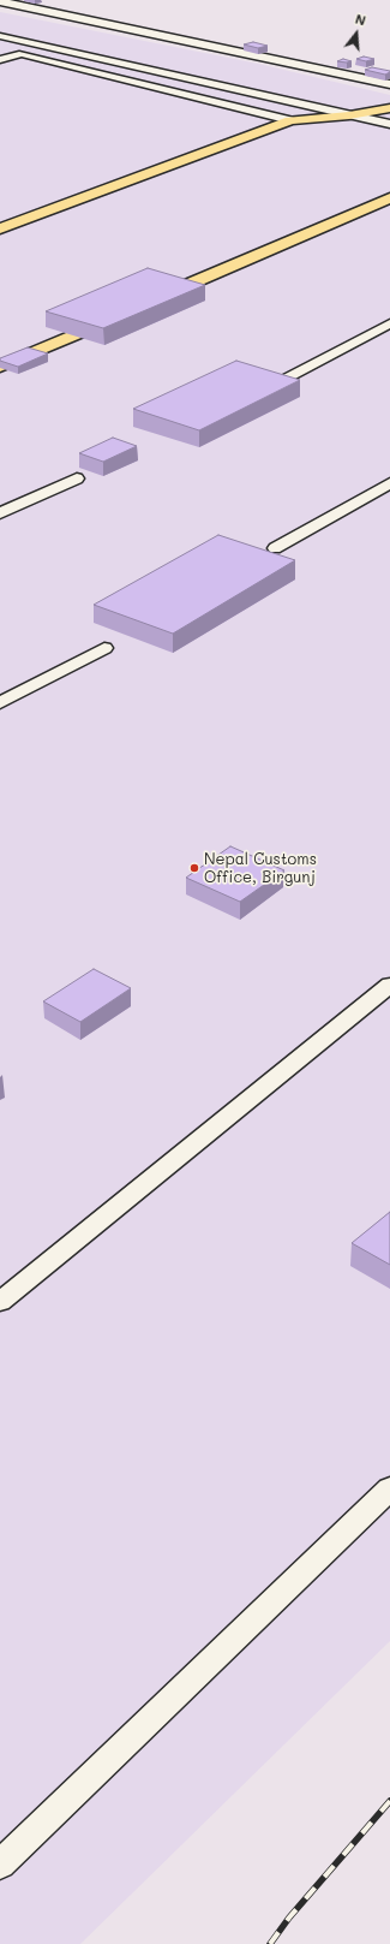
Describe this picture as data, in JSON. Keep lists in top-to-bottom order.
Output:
{
  "places": ["Nepal Customs Office, Birgunj"],
  "north": "top"
}
